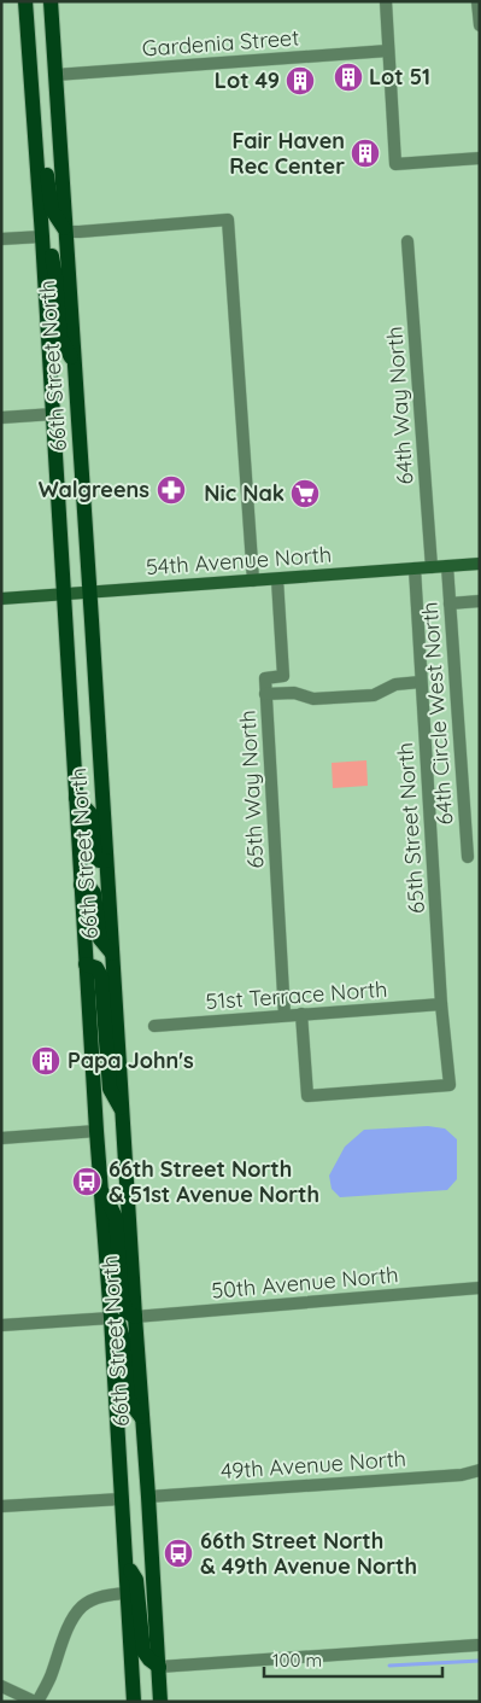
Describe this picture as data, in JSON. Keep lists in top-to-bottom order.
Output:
{
  "streets": {
    "main road": ["66th Street North", "54th Avenue North"],
    "street": [
      "Gardenia Street",
      "64th Way North",
      "64th Circle West North",
      "65th Way North",
      "65th Street North",
      "51st Terrace North",
      "50th Avenue North",
      "49th Avenue North"
    ]
  },
  "crossings": [
    ["Gardenia Street", "66th Street North"],
    ["66th Street North", "54th Avenue North"],
    ["66th Street North", "50th Avenue North"],
    ["66th Street North", "49th Avenue North"],
    ["64th Way North", "54th Avenue North"],
    ["54th Avenue North", "64th Circle West North"],
    ["54th Avenue North", "65th Way North"],
    ["54th Avenue North", "65th Street North"],
    ["65th Way North", "51st Terrace North"],
    ["65th Street North", "51st Terrace North"]
  ],
  "places": {
    "building": [
      "Lot 51",
      "Lot 49",
      "Fair Haven Rec Center",
      "Papa John's"
    ],
    "pharmacy": ["Walgreens"],
    "supermarket": ["Nic Nak"],
    "bus stop": ["66th Street North & 51st Avenue North", "66th Street North & 49th Avenue North"]
  },
  "scale_bar": "100 m"
}
